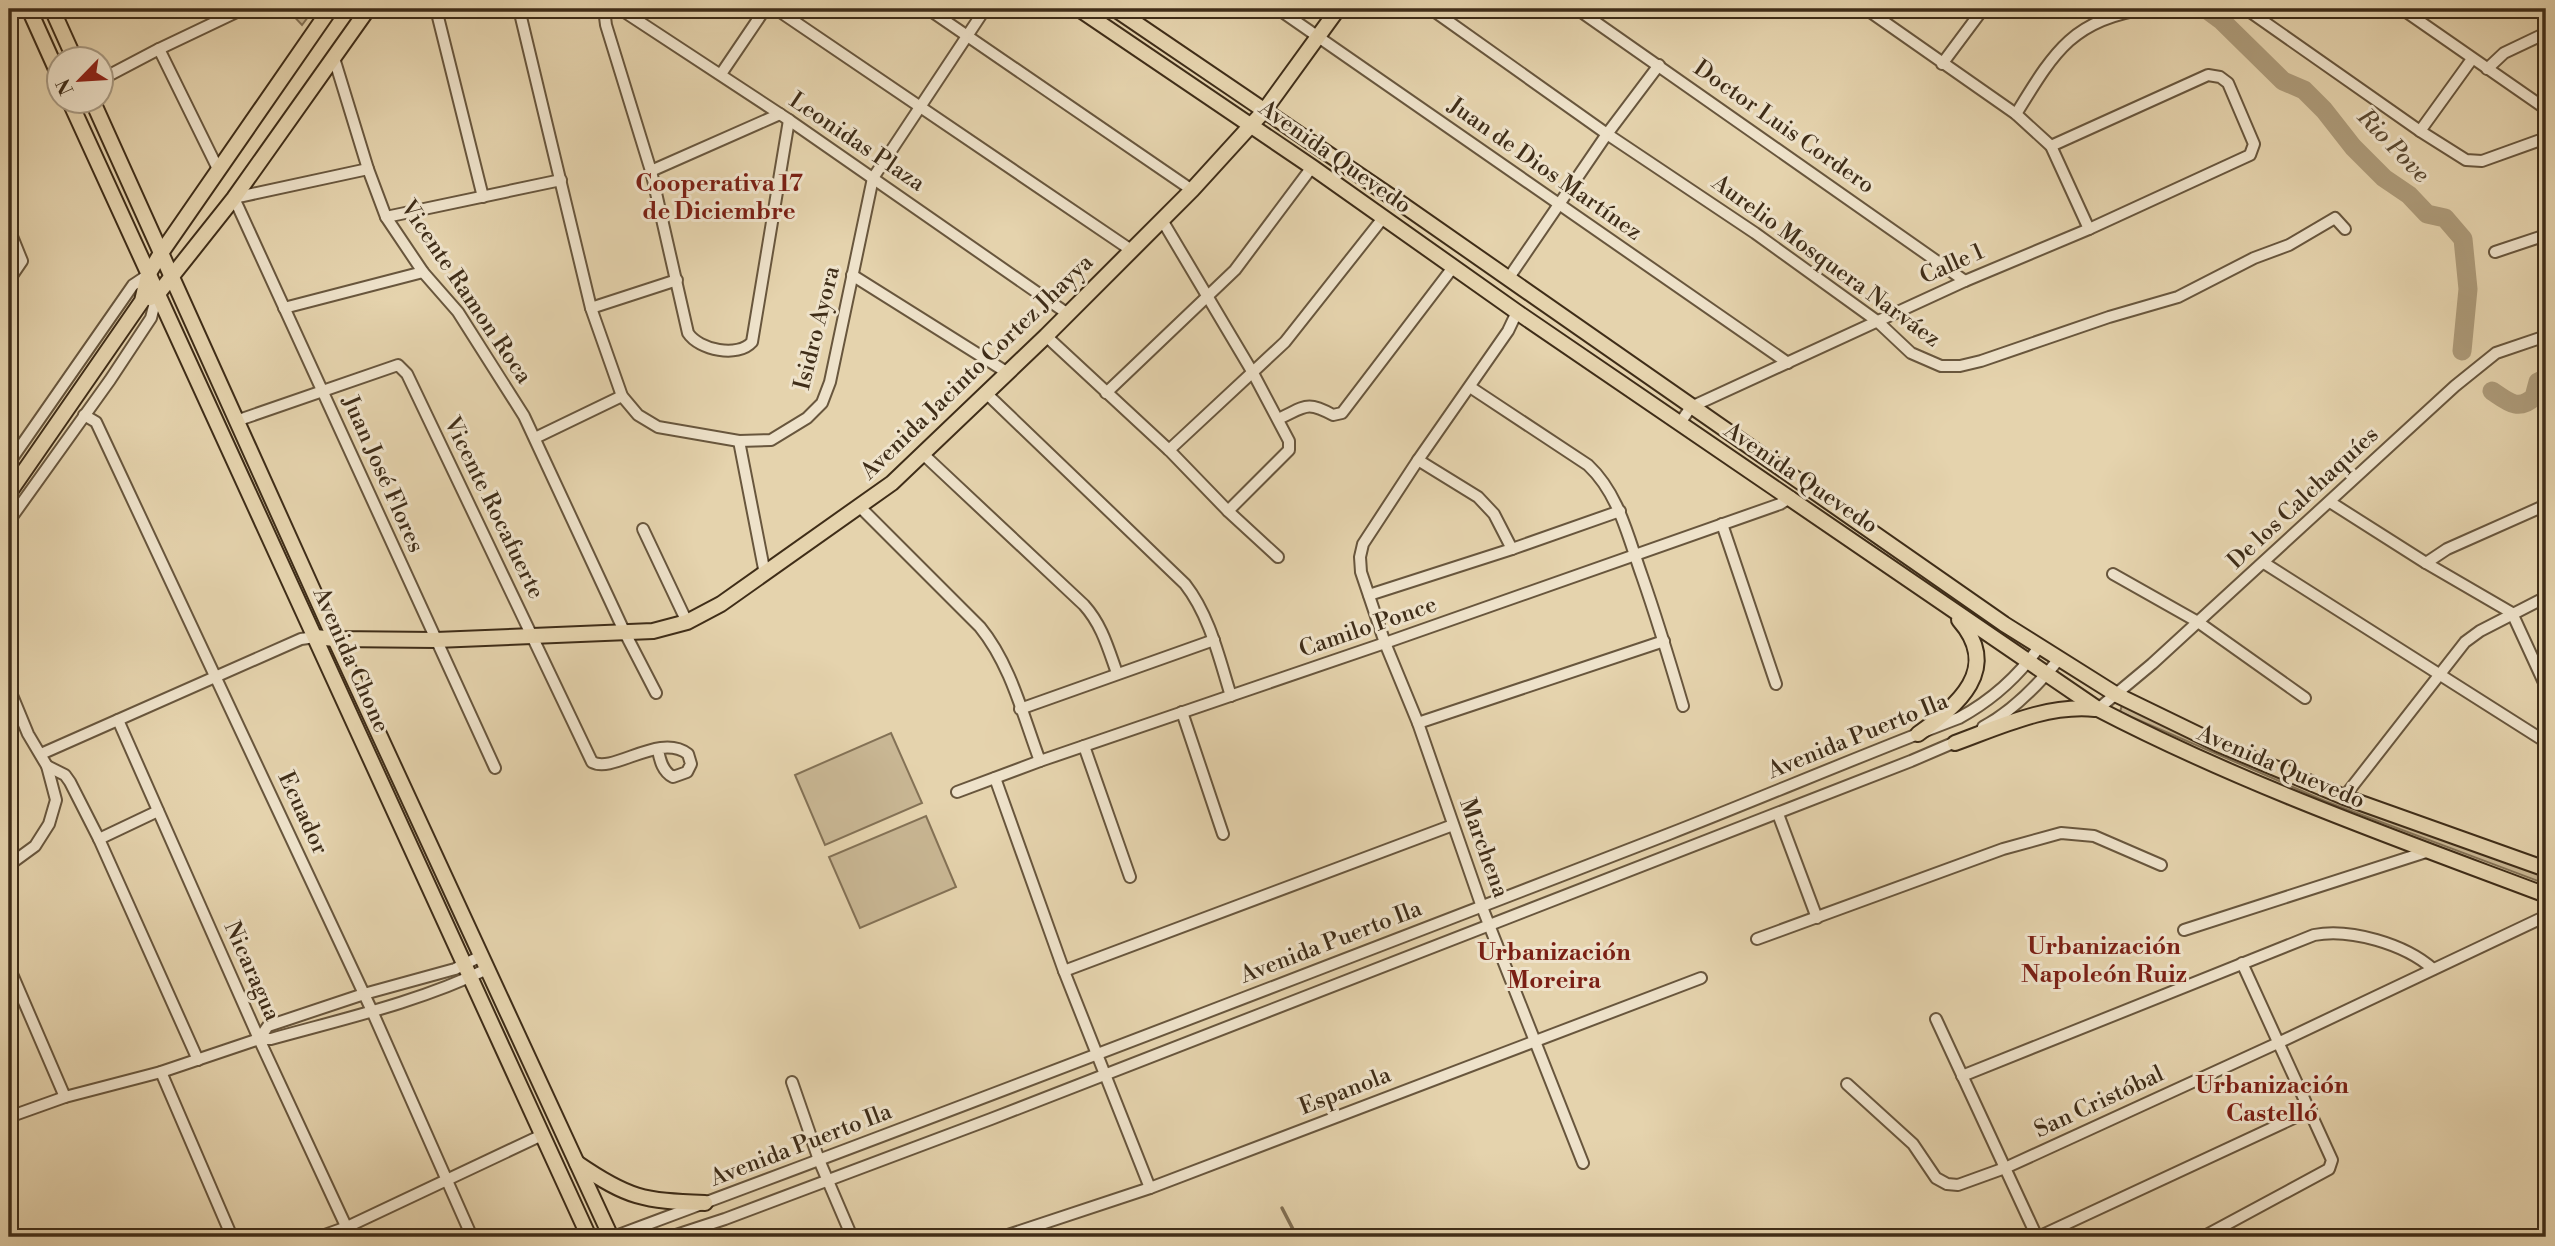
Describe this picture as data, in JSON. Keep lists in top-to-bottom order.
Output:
{
  "streets": {
    "main road": ["Avenida Quevedo", "Avenida Jacinto Cortez Jhayya", "Avenida Chone"],
    "street": [
      "Doctor Luis Cordero",
      "Leonidas Plaza",
      "Juan de Dios Martínez",
      "Aurelio Mosquera Narváez",
      "Calle 1",
      "Vicente Ramon Roca",
      "Isidro Ayora",
      "Juan José Flores",
      "De los Calchaquíes",
      "Vicente Rocafuerte",
      "Camilo Ponce",
      "Avenida Puerto Ila",
      "Ecuador",
      "Marchena",
      "Nicaragua",
      "Espanola",
      "San Cristóbal"
    ]
  },
  "crossings": [
    ["Doctor Luis Cordero", "Calle 1"],
    ["Leonidas Plaza", "Isidro Ayora"],
    ["Leonidas Plaza", "Avenida Jacinto Cortez Jhayya"],
    ["Avenida Quevedo", "Calle 1"],
    ["Avenida Quevedo", "Avenida Jacinto Cortez Jhayya"],
    ["Avenida Quevedo", "De los Calchaquíes"],
    ["Avenida Quevedo", "Camilo Ponce"],
    ["Avenida Quevedo", "Avenida Puerto Ila"],
    ["Juan de Dios Martínez", "Calle 1"],
    ["Juan de Dios Martínez", "Avenida Jacinto Cortez Jhayya"],
    ["Aurelio Mosquera Narváez", "Calle 1"],
    ["Vicente Ramon Roca", "Avenida Jacinto Cortez Jhayya"],
    ["Avenida Jacinto Cortez Jhayya", "Juan José Flores"],
    ["Avenida Jacinto Cortez Jhayya", "Vicente Rocafuerte"],
    ["Avenida Jacinto Cortez Jhayya", "Avenida Chone"],
    ["Juan José Flores", "Vicente Rocafuerte"],
    ["Vicente Rocafuerte", "Avenida Chone"],
    ["Camilo Ponce", "Marchena"],
    ["Avenida Chone", "Avenida Puerto Ila"],
    ["Avenida Puerto Ila", "Marchena"],
    ["Marchena", "Espanola"]
  ],
  "districts": [
    "Cooperativa 17 de Diciembre",
    "Urbanización Napoleón Ruiz",
    "Urbanización Moreira",
    "Urbanización Castelló"
  ],
  "water": ["Rio Pove"],
  "north": "bottom left"
}
